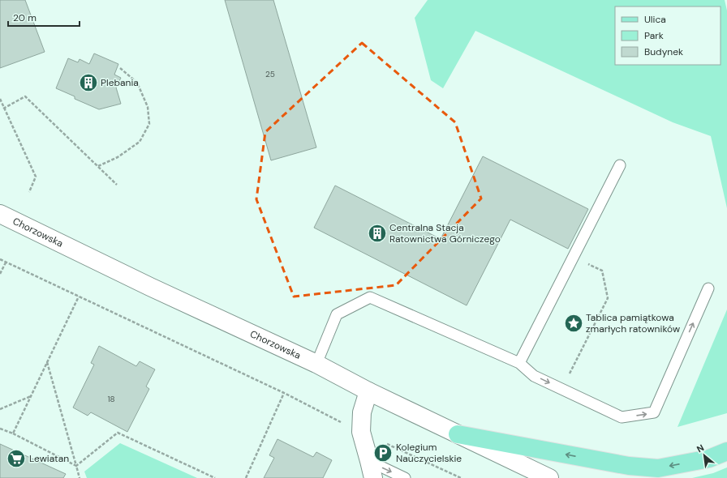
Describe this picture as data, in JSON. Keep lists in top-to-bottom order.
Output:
{
  "streets": {
    "main road": ["Chorzowska"]
  },
  "places": {
    "building": ["Plebania", "Centralna Stacja Ratownictwa Górniczego"],
    "place": ["Tablica pamiątkowa zmarłych ratowników"],
    "parking": ["Kolegium Nauczycielskie"],
    "supermarket": ["Lewiatan"]
  },
  "house_numbers": ["25", "18"],
  "legend": ["Ulica", "Park", "Budynek"],
  "scale_bar": "20 m",
  "north": "top left"
}
